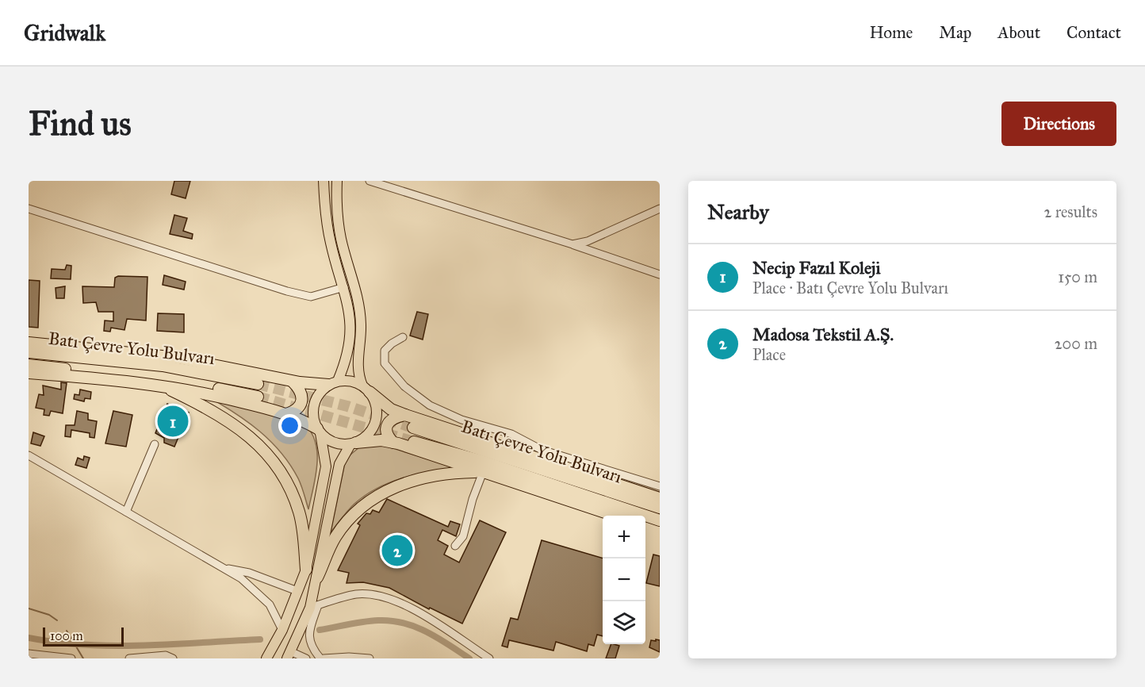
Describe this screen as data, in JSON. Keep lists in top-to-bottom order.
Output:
{
  "streets": {
    "highway": ["Batı Çevre Yolu Bulvarı"]
  },
  "scale_bar": "100 m",
  "page": {
    "header": "Gridwalk",
    "nav": [
      "Home",
      "Map",
      "About",
      "Contact"
    ],
    "buttons": "Directions",
    "title": "Find us",
    "heading": ["Nearby", "2 results"],
    "list": [
      {
        "mark": "1",
        "name": "Necip Fazıl Koleji",
        "note": "Place · Batı Çevre Yolu Bulvarı",
        "value": "150 m"
      },
      {
        "mark": "2",
        "name": "Madosa Tekstil A.Ş.",
        "note": "Place",
        "value": "200 m"
      }
    ],
    "pins": ["1", "2"],
    "map_buttons": ["+", "−"],
    "scale": "100 m"
  }
}
